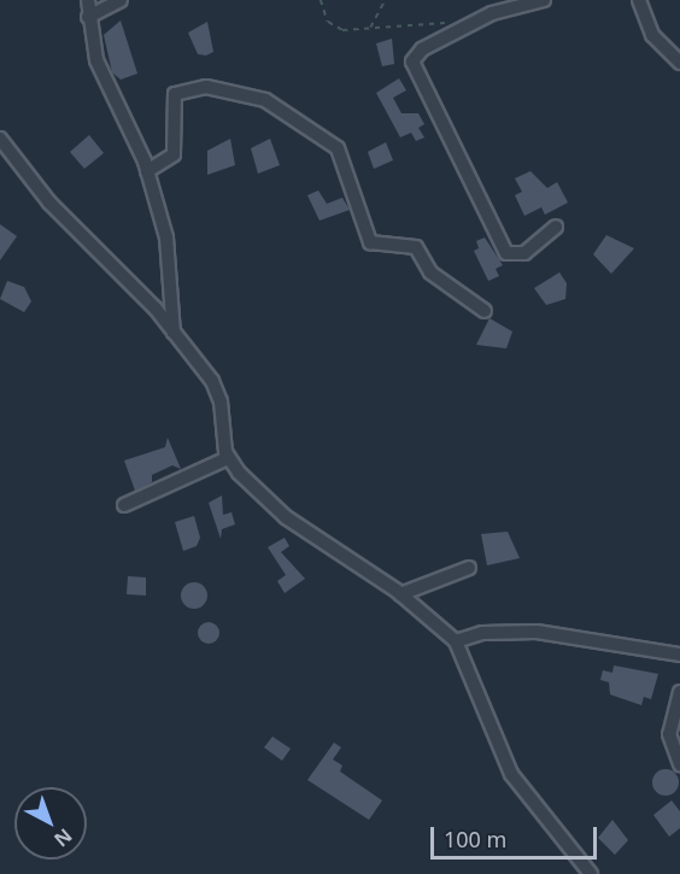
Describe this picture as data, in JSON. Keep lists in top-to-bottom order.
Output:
{
  "scale_bar": "100 m",
  "north": "bottom right"
}
